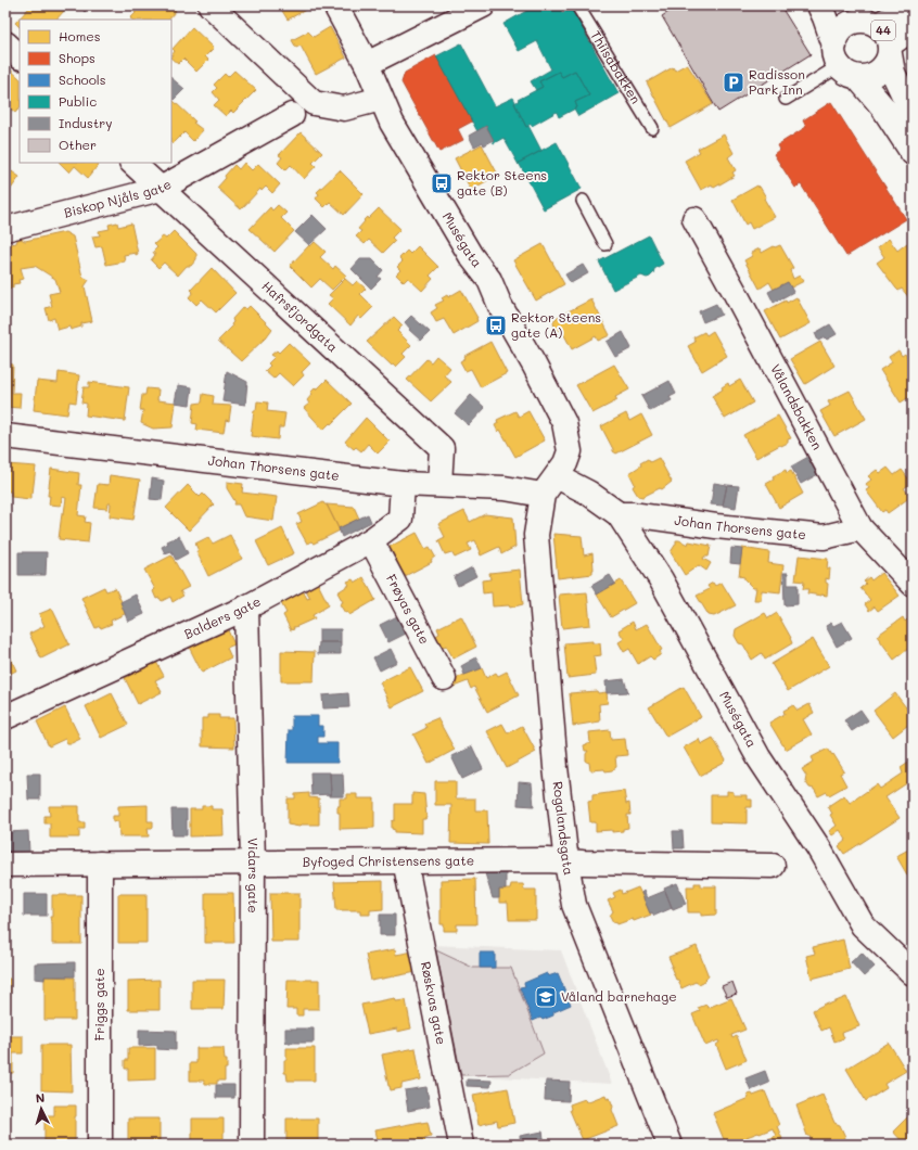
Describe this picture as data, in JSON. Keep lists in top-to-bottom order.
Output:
{
  "streets": {
    "street": [
      "44",
      "Biskop Njåls gate",
      "Muségata",
      "Hafrsfjordgata",
      "Vålandsbakken",
      "Johan Thorsens gate",
      "Frøyas gate",
      "Balders gate",
      "Rogalandsgata",
      "Byfoged Christensens gate",
      "Vidars gate",
      "Røskvas gate",
      "Friggs gate"
    ],
    "lane": ["Thiisabakken"]
  },
  "crossings": [
    ["Biskop Njåls gate", "Hafrsfjordgata"],
    ["Muségata", "Johan Thorsens gate"],
    ["Muségata", "Rogalandsgata"],
    ["Hafrsfjordgata", "Johan Thorsens gate"],
    ["Vålandsbakken", "Johan Thorsens gate"],
    ["Johan Thorsens gate", "Balders gate"],
    ["Johan Thorsens gate", "Rogalandsgata"],
    ["Frøyas gate", "Balders gate"],
    ["Balders gate", "Vidars gate"],
    ["Rogalandsgata", "Byfoged Christensens gate"],
    ["Byfoged Christensens gate", "Vidars gate"],
    ["Byfoged Christensens gate", "Røskvas gate"],
    ["Byfoged Christensens gate", "Friggs gate"]
  ],
  "places": {
    "parking": ["Radisson Park Inn"],
    "bus stop": ["Rektor Steens gate (B)", "Rektor Steens gate (A)"],
    "school or university": ["Våland barnehage"]
  },
  "legend": [
    "Homes",
    "Shops",
    "Schools",
    "Public",
    "Industry",
    "Other"
  ],
  "north": "top"
}
